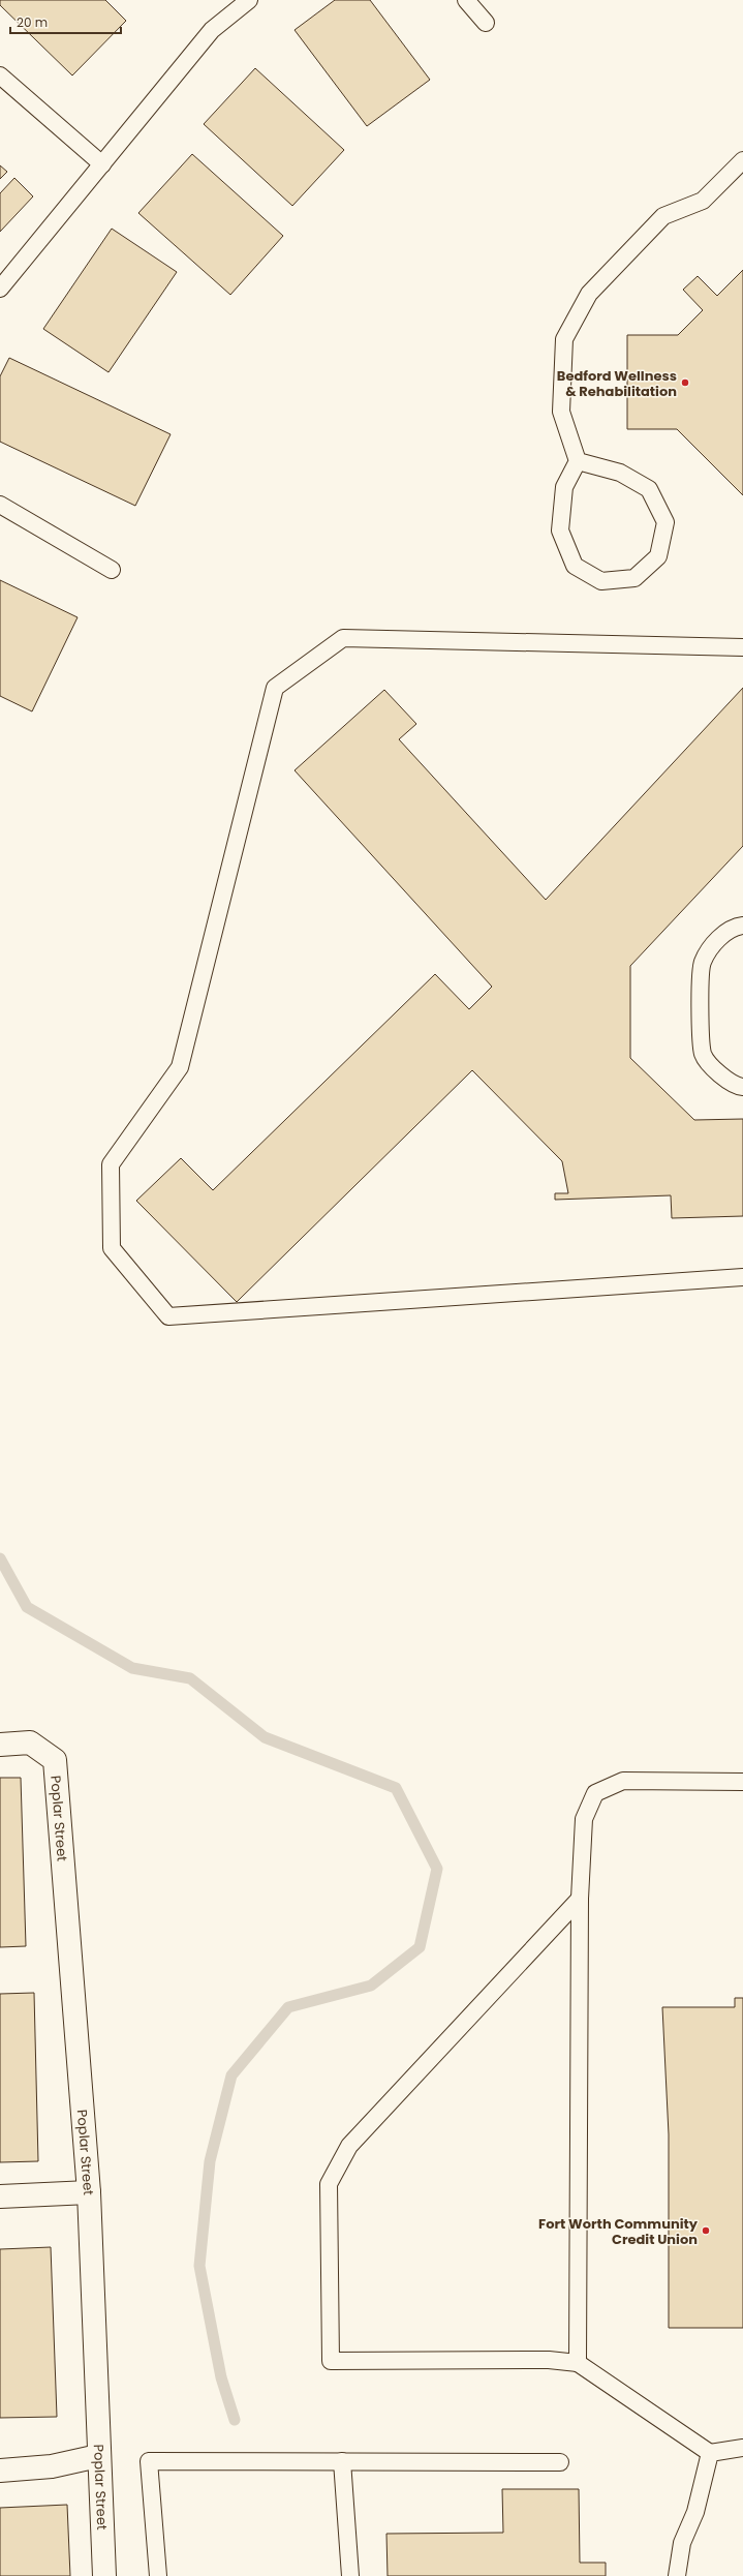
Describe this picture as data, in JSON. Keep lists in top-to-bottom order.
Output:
{
  "streets": {
    "street": ["Poplar Street"]
  },
  "places": ["Bedford Wellness & Rehabilitation", "Fort Worth Community Credit Union"],
  "scale_bar": "20 m"
}
